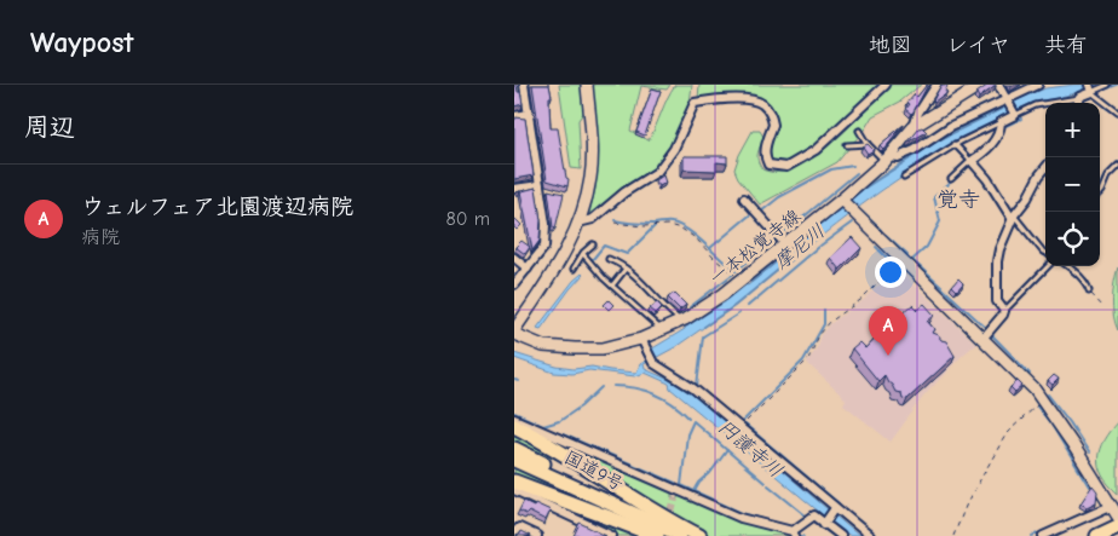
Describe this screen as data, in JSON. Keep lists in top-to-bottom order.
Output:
{
  "streets": {
    "highway": ["国道9号"],
    "main road": ["一本松覚寺線"]
  },
  "districts": ["覚寺"],
  "water": ["摩尼川", "円護寺川"],
  "page": {
    "header": "Waypost",
    "nav": ["地図", "レイヤ", "共有"],
    "heading": "周辺",
    "map_buttons": ["+", "−"],
    "list": [
      {
        "mark": "A",
        "name": "ウェルフェア北園渡辺病院",
        "note": "病院",
        "value": "80 m"
      }
    ],
    "pins": "A"
  }
}
